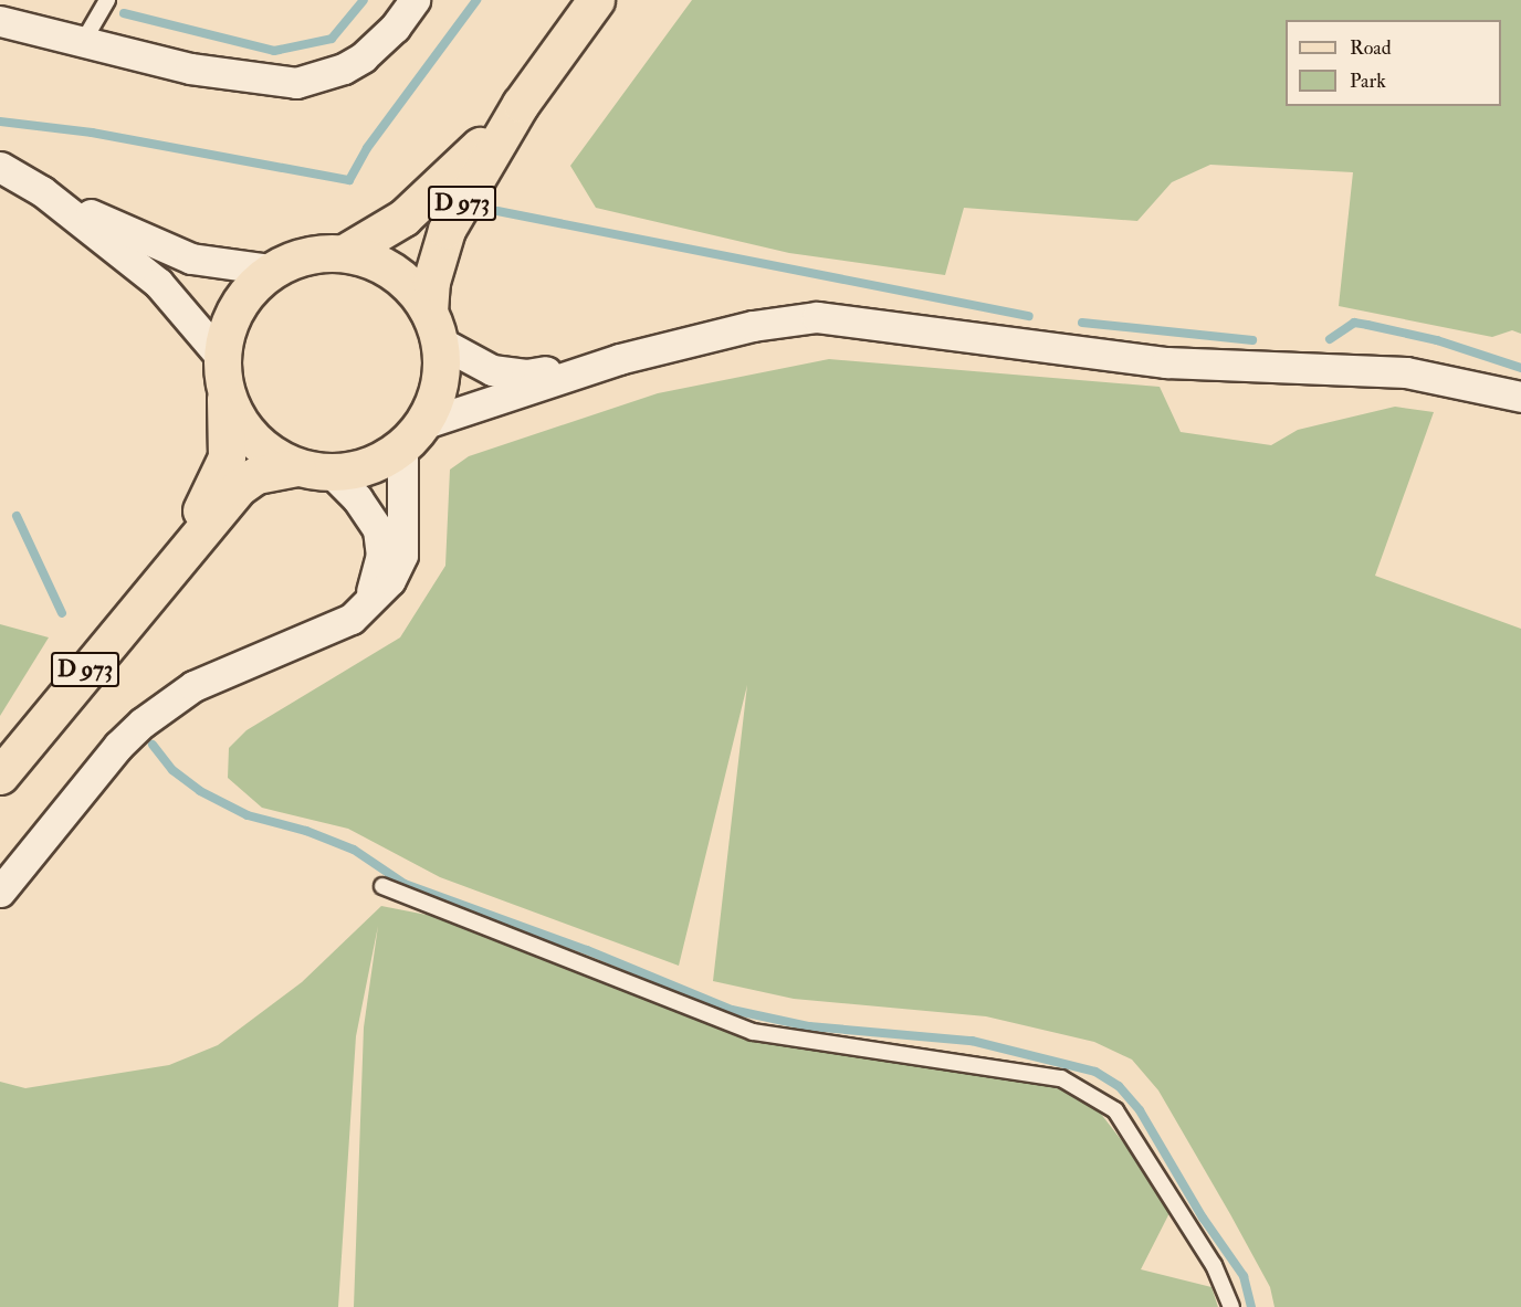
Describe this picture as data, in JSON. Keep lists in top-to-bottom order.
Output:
{
  "streets": {
    "main road": ["D 973"]
  },
  "legend": ["Road", "Park"]
}
